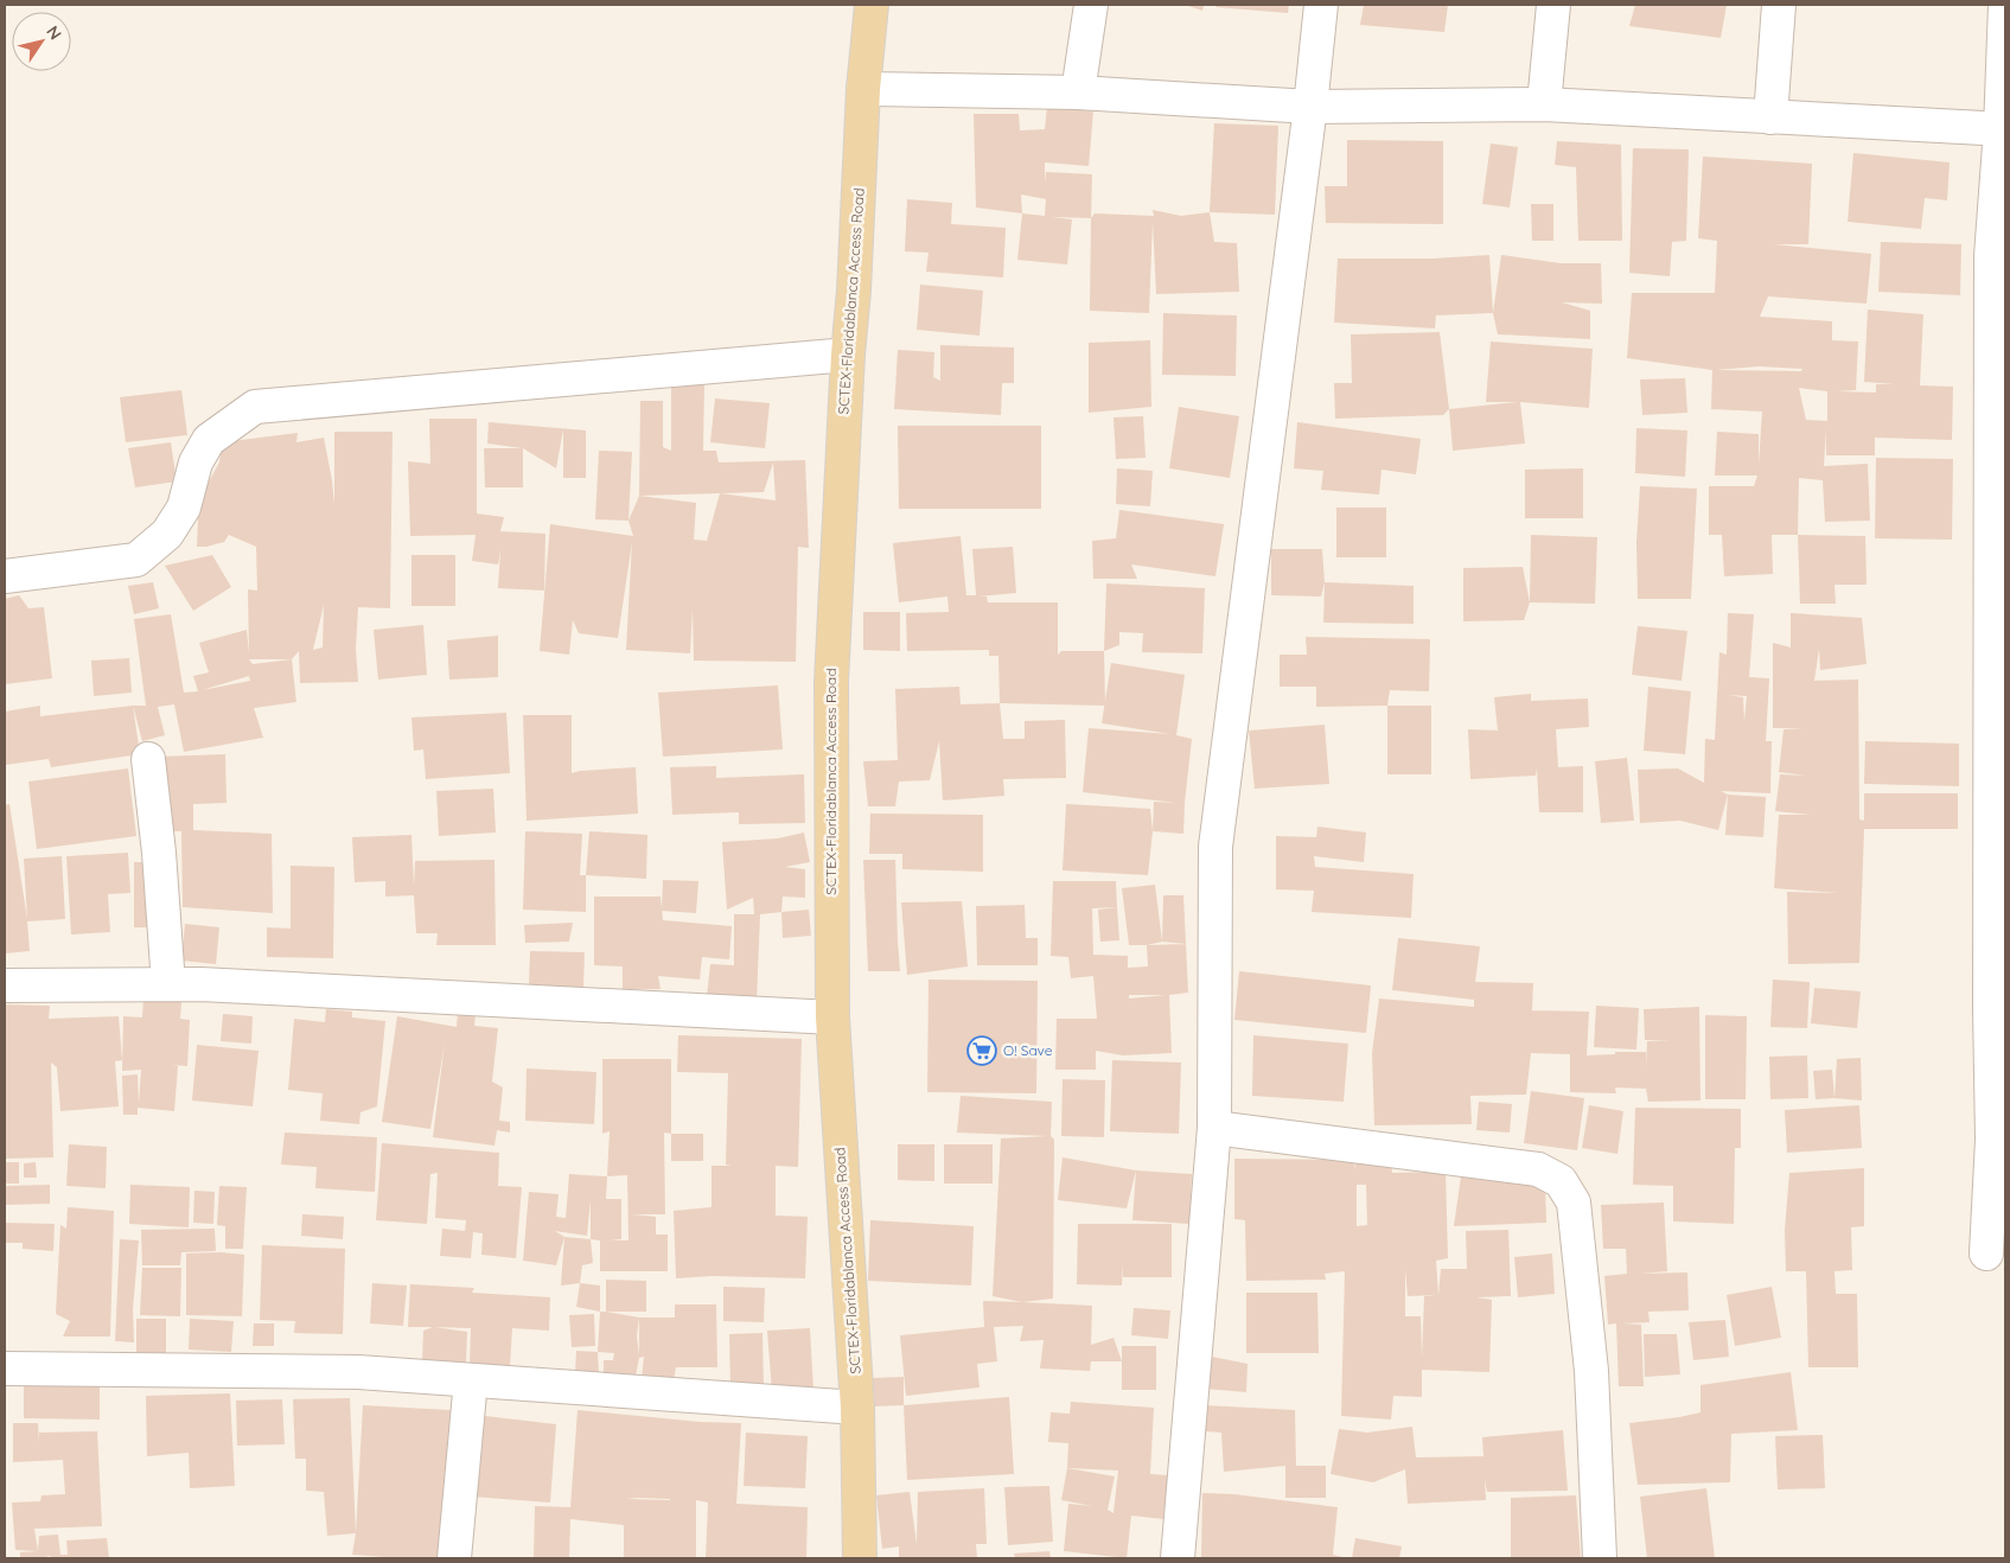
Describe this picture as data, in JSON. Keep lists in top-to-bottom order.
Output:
{
  "streets": {
    "main road": ["SCTEX-Floridablanca Access Road"]
  },
  "places": {
    "supermarket": ["O! Save"]
  },
  "north": "top right"
}
